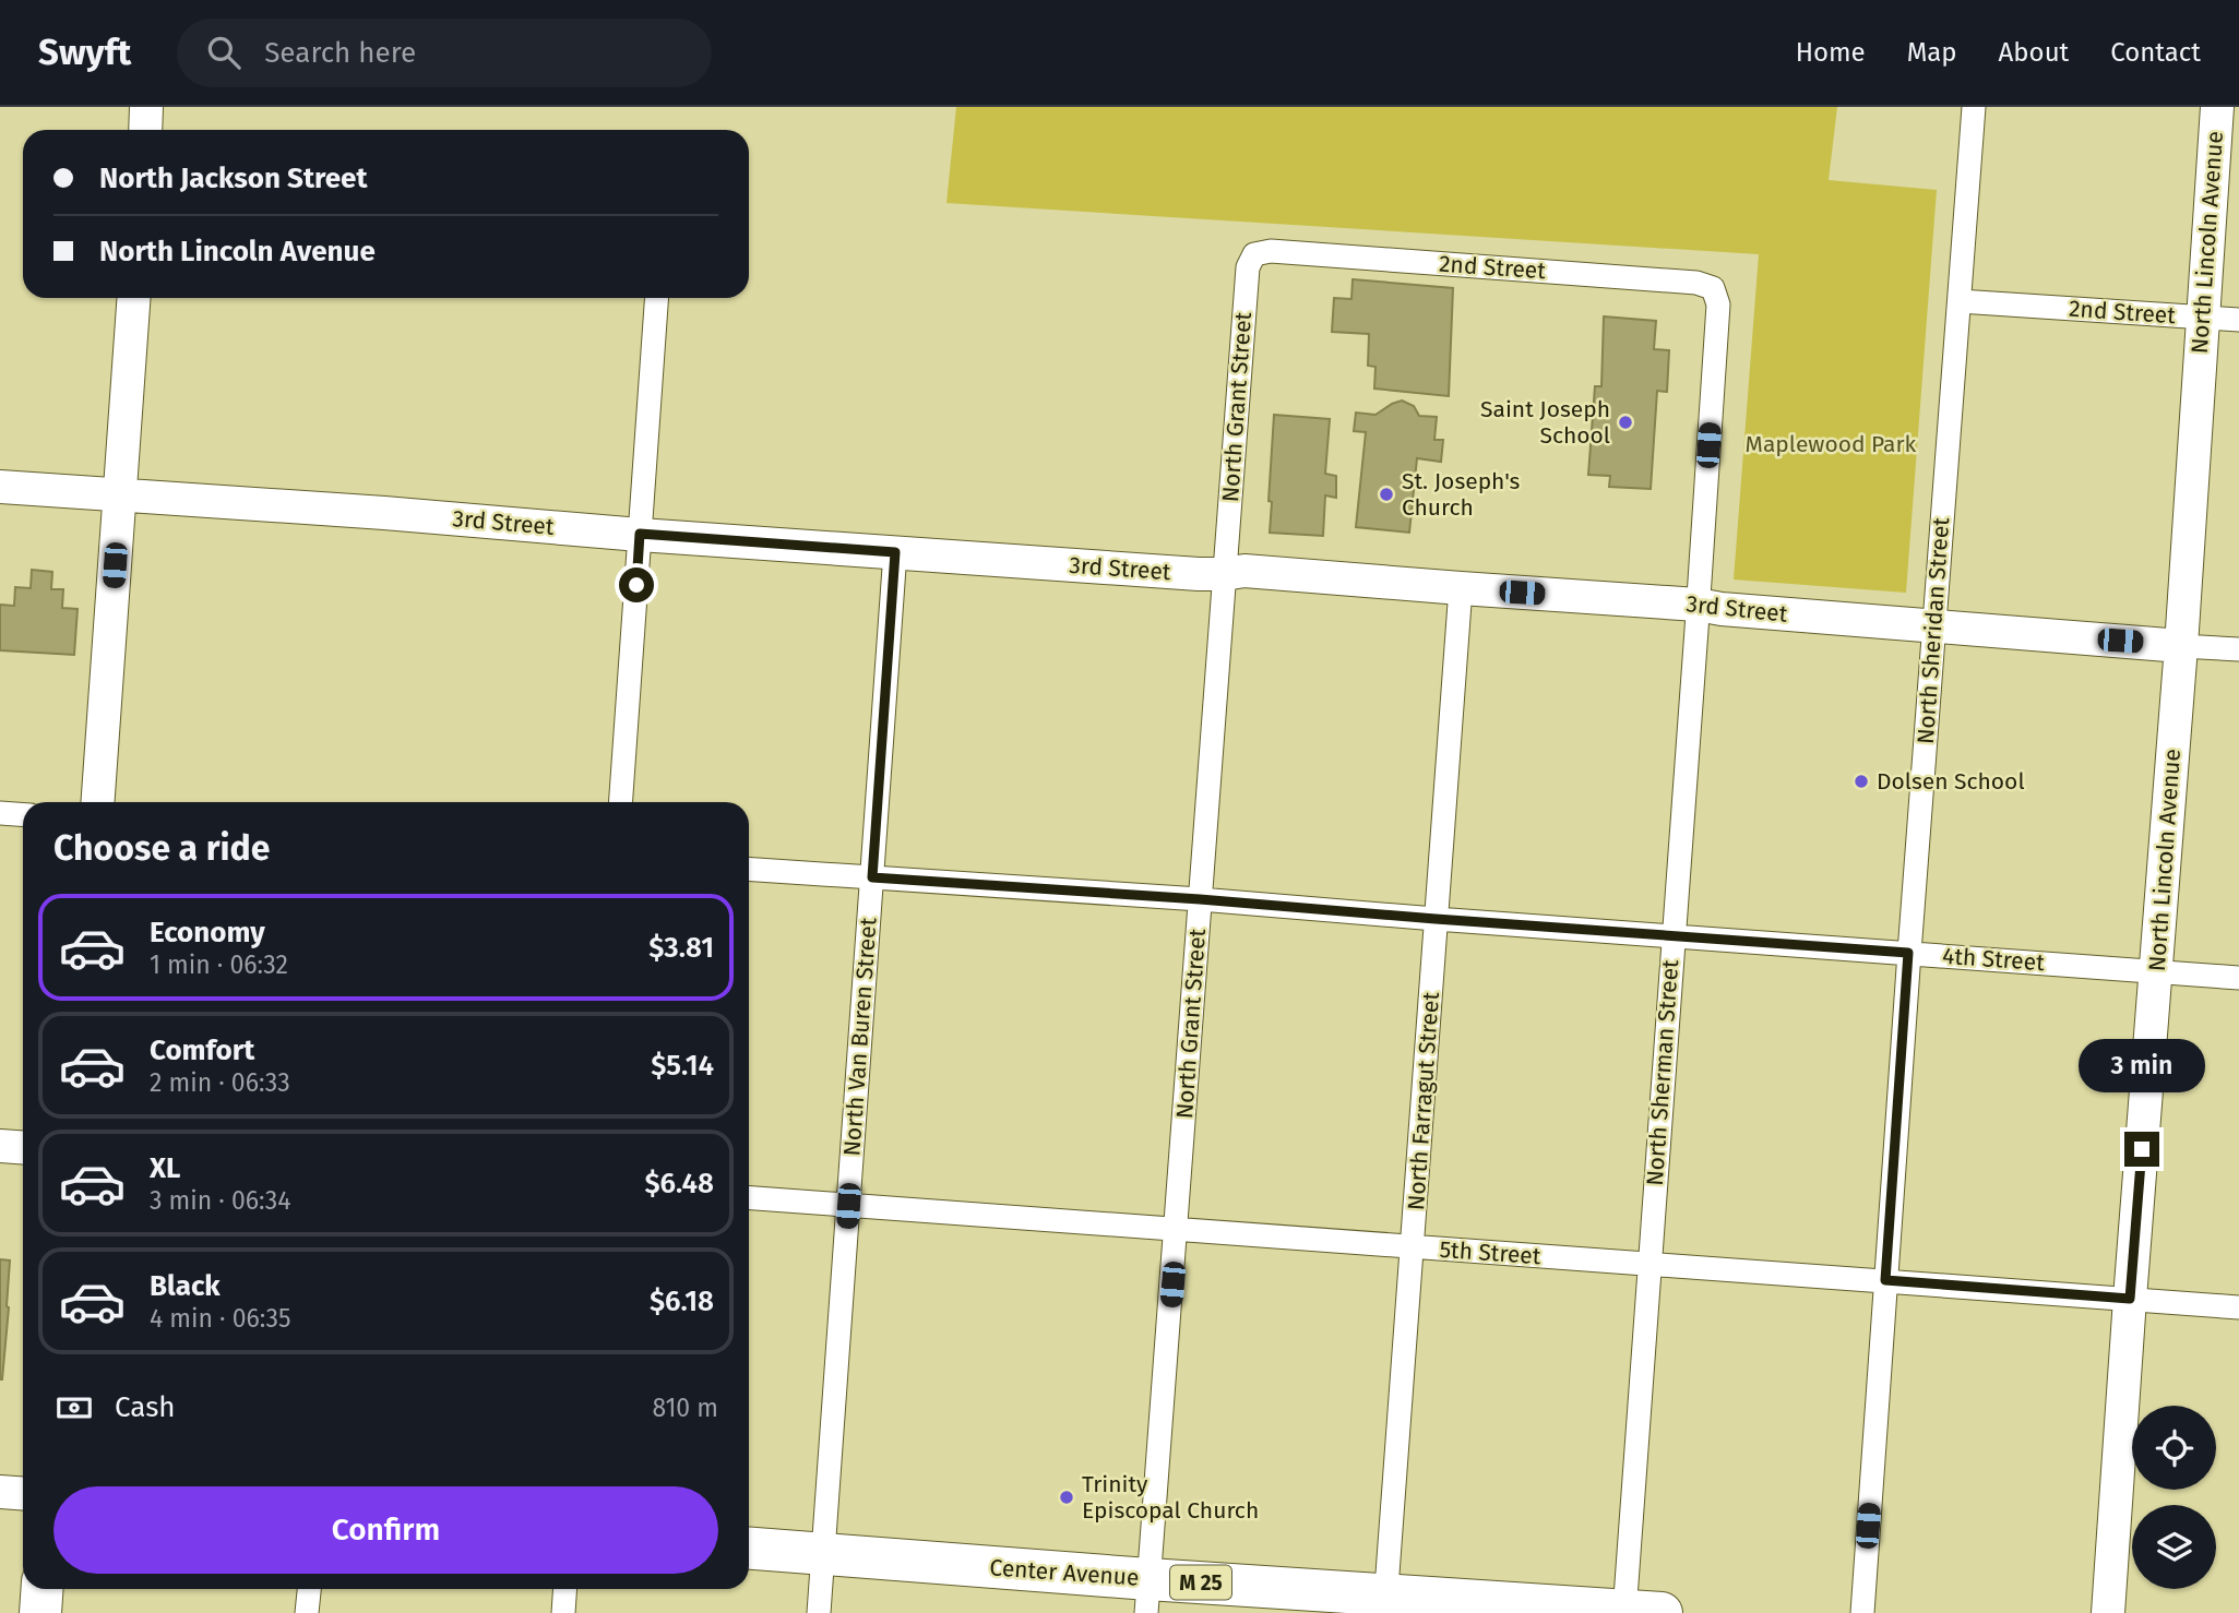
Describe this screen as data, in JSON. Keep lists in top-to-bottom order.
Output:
{
  "streets": {
    "highway": ["Center Avenue", "M 25"],
    "street": [
      "North Lincoln Avenue",
      "2nd Street",
      "North Grant Street",
      "3rd Street",
      "North Sheridan Street",
      "4th Street",
      "North Van Buren Street",
      "North Sherman Street",
      "North Farragut Street",
      "5th Street"
    ]
  },
  "crossings": [
    ["North Lincoln Avenue", "2nd Street"],
    ["North Lincoln Avenue", "3rd Street"],
    ["North Lincoln Avenue", "4th Street"],
    ["North Lincoln Avenue", "5th Street"],
    ["2nd Street", "North Grant Street"],
    ["2nd Street", "North Sheridan Street"],
    ["2nd Street", "North Sherman Street"],
    ["North Grant Street", "3rd Street"],
    ["North Grant Street", "4th Street"],
    ["North Grant Street", "5th Street"],
    ["North Grant Street", "Center Avenue"],
    ["3rd Street", "North Sheridan Street"],
    ["3rd Street", "North Van Buren Street"],
    ["3rd Street", "North Sherman Street"],
    ["3rd Street", "North Farragut Street"],
    ["North Sheridan Street", "4th Street"],
    ["North Sheridan Street", "5th Street"],
    ["4th Street", "North Van Buren Street"],
    ["4th Street", "North Sherman Street"],
    ["4th Street", "North Farragut Street"],
    ["North Van Buren Street", "5th Street"],
    ["North Van Buren Street", "Center Avenue"],
    ["North Sherman Street", "5th Street"],
    ["North Sherman Street", "Center Avenue"],
    ["North Farragut Street", "5th Street"],
    ["North Farragut Street", "Center Avenue"]
  ],
  "parks": ["Maplewood Park"],
  "places": [
    "Saint Joseph School",
    "St. Joseph's Church",
    "Dolsen School",
    "Trinity Episcopal Church"
  ],
  "page": {
    "header": "Swyft",
    "search": "Search here",
    "nav": [
      "Home",
      "Map",
      "About",
      "Contact"
    ],
    "banner": ["North Jackson Street", "North Lincoln Avenue"],
    "heading": "Choose a ride",
    "list": [
      {
        "name": "Economy",
        "note": "1 min · 06:32",
        "value": "$3.81"
      },
      {
        "name": "Comfort",
        "note": "2 min · 06:33",
        "value": "$5.14"
      },
      {
        "name": "XL",
        "note": "3 min · 06:34",
        "value": "$6.48"
      },
      {
        "name": "Black",
        "note": "4 min · 06:35",
        "value": "$6.18"
      }
    ],
    "bubble": "3 min",
    "pay": ["Cash", "810 m"],
    "buttons": "Confirm"
  }
}
